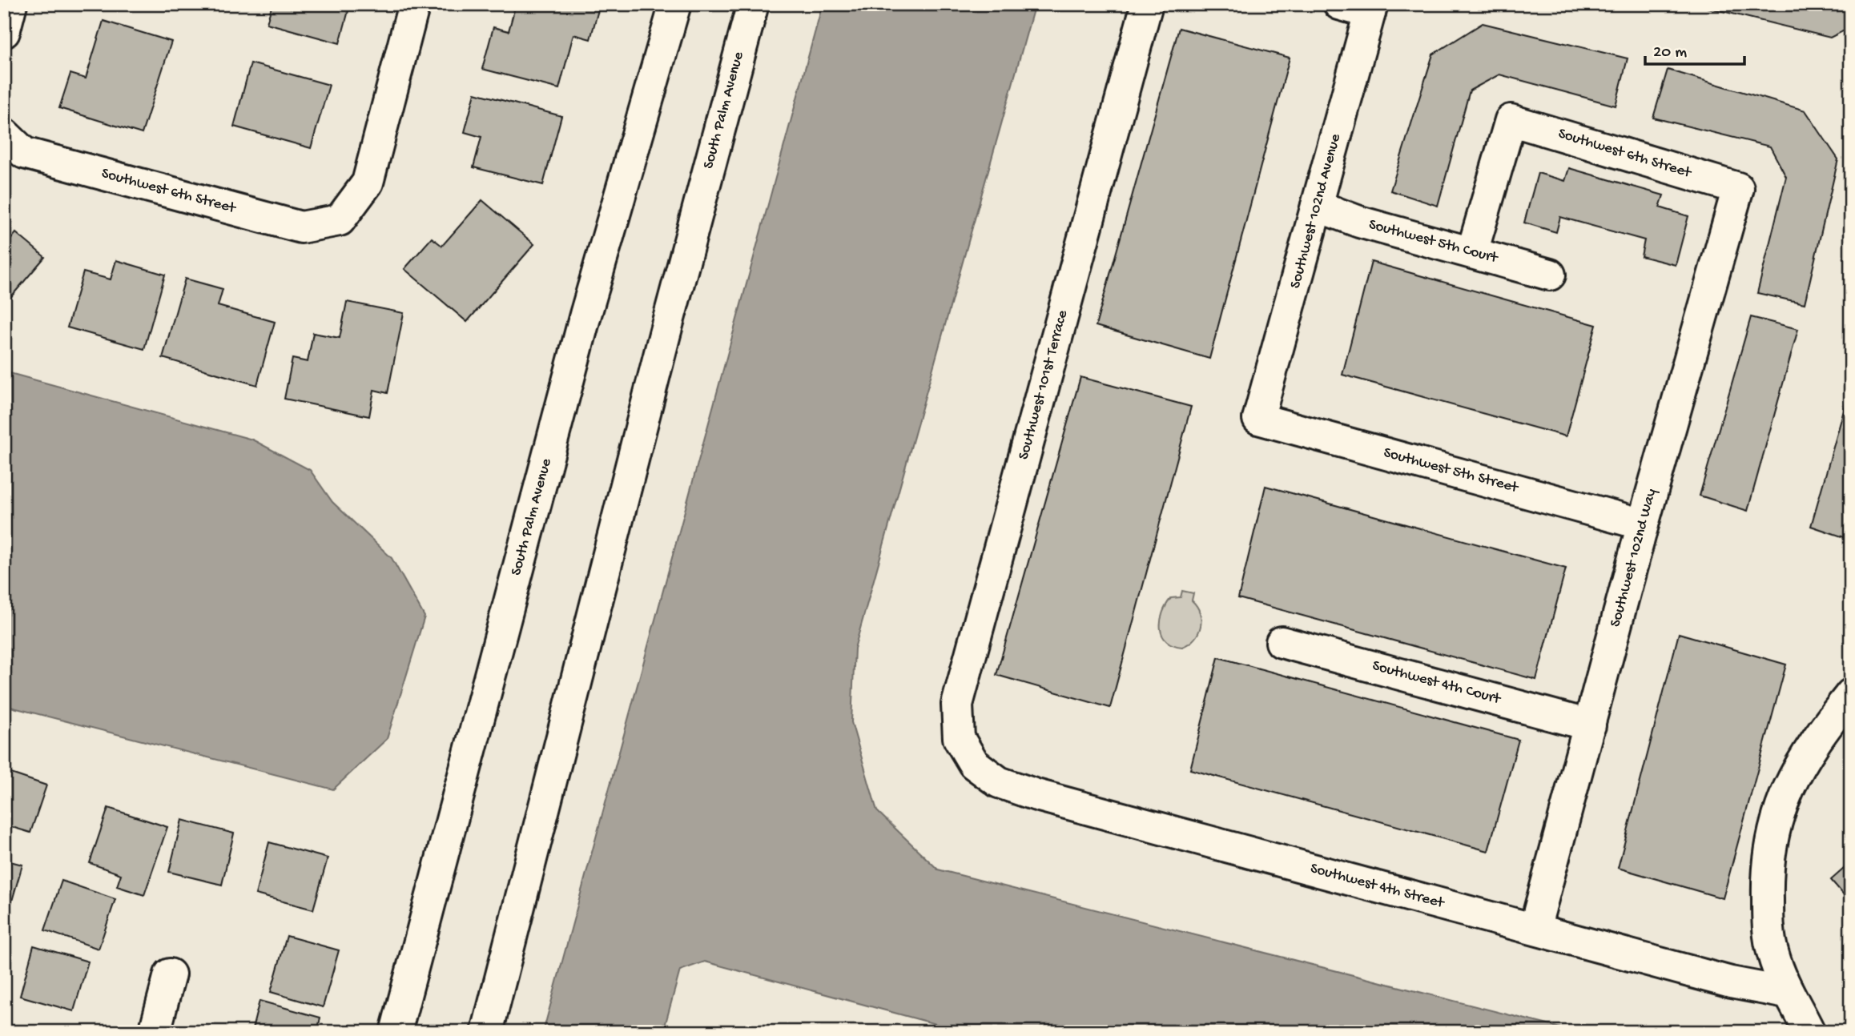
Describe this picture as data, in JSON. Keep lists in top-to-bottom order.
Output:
{
  "streets": {
    "street": [
      "South Palm Avenue",
      "Southwest 6th Street",
      "Southwest 102nd Avenue",
      "Southwest 5th Court",
      "Southwest 101st Terrace",
      "Southwest 5th Street",
      "Southwest 102nd Way",
      "Southwest 4th Court",
      "Southwest 4th Street"
    ]
  },
  "crossings": [
    ["Southwest 6th Street", "Southwest 5th Court"],
    ["Southwest 6th Street", "Southwest 102nd Way"],
    ["Southwest 102nd Avenue", "Southwest 5th Court"],
    ["Southwest 102nd Avenue", "Southwest 5th Street"],
    ["Southwest 101st Terrace", "Southwest 4th Street"],
    ["Southwest 5th Street", "Southwest 102nd Way"],
    ["Southwest 102nd Way", "Southwest 4th Court"],
    ["Southwest 102nd Way", "Southwest 4th Street"]
  ],
  "scale_bar": "20 m"
}
